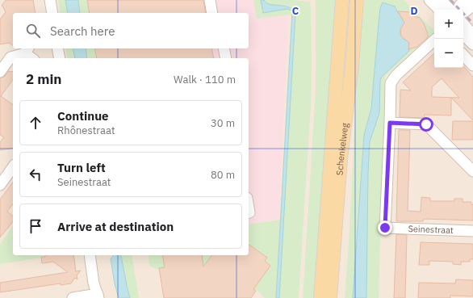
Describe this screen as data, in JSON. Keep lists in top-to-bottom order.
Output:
{
  "streets": {
    "main road": ["Schenkelweg"],
    "street": ["Seinestraat"]
  },
  "page": {
    "map_buttons": ["+", "−"],
    "search": "Search here",
    "heading": ["2 min", "Walk · 110 m"],
    "list": [
      ["Continue", "Rhônestraat", "30 m"],
      ["Turn left", "Seinestraat", "80 m"],
      "Arrive at destination"
    ]
  },
  "grid": {
    "columns": ["C", "D"]
  }
}
